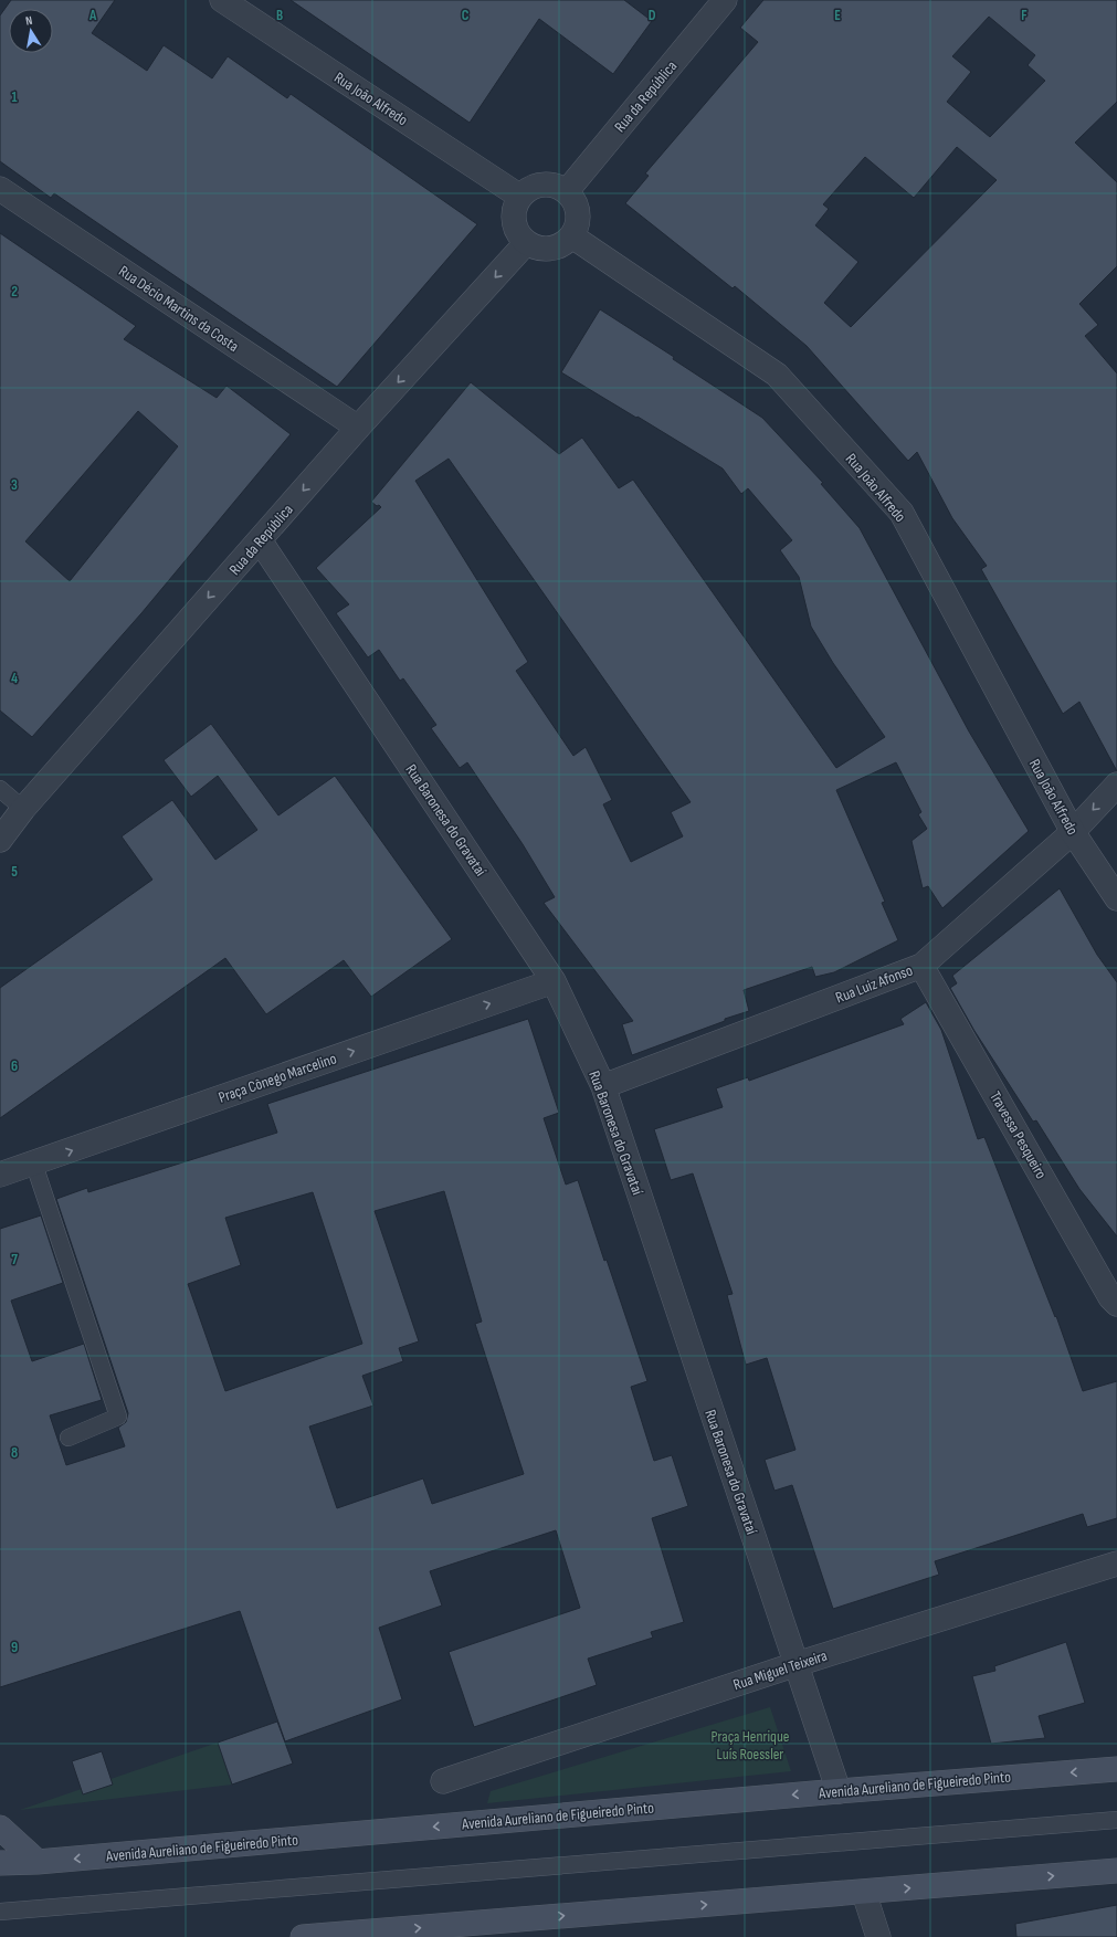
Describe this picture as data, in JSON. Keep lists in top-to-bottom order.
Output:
{
  "streets": {
    "main road": ["Avenida Aureliano de Figueiredo Pinto"],
    "street": [
      "Rua da República",
      "Rua João Alfredo",
      "Rua Décio Martins da Costa",
      "Rua Baronesa do Gravataí",
      "Rua Luiz Afonso",
      "Praça Cônego Marcelino",
      "Travessa Pesqueiro",
      "Rua Miguel Teixeira"
    ]
  },
  "crossings": [
    ["Rua da República", "Rua João Alfredo"],
    ["Rua da República", "Rua Décio Martins da Costa"],
    ["Rua da República", "Rua Baronesa do Gravataí"],
    ["Rua João Alfredo", "Rua Luiz Afonso"],
    ["Rua Baronesa do Gravataí", "Rua Luiz Afonso"],
    ["Rua Baronesa do Gravataí", "Praça Cônego Marcelino"],
    ["Rua Baronesa do Gravataí", "Rua Miguel Teixeira"],
    ["Rua Baronesa do Gravataí", "Avenida Aureliano de Figueiredo Pinto"],
    ["Rua Luiz Afonso", "Travessa Pesqueiro"]
  ],
  "one_way": ["Rua da República", "Praça Cônego Marcelino"],
  "parks": ["Praça Henrique Luís Roessler"],
  "north": "top",
  "grid": {
    "columns": [
      "A",
      "B",
      "C",
      "D",
      "E",
      "F"
    ],
    "rows": [
      "1",
      "2",
      "3",
      "4",
      "5",
      "6",
      "7",
      "8",
      "9"
    ]
  }
}
